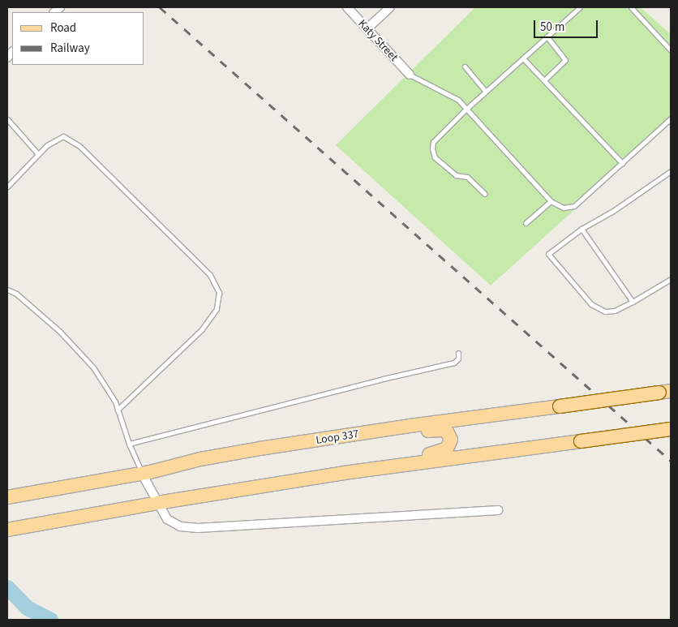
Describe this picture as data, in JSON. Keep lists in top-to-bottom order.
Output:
{
  "streets": {
    "main road": ["Loop 337"],
    "street": ["Katy Street"]
  },
  "legend": ["Road", "Railway"],
  "scale_bar": "50 m"
}
